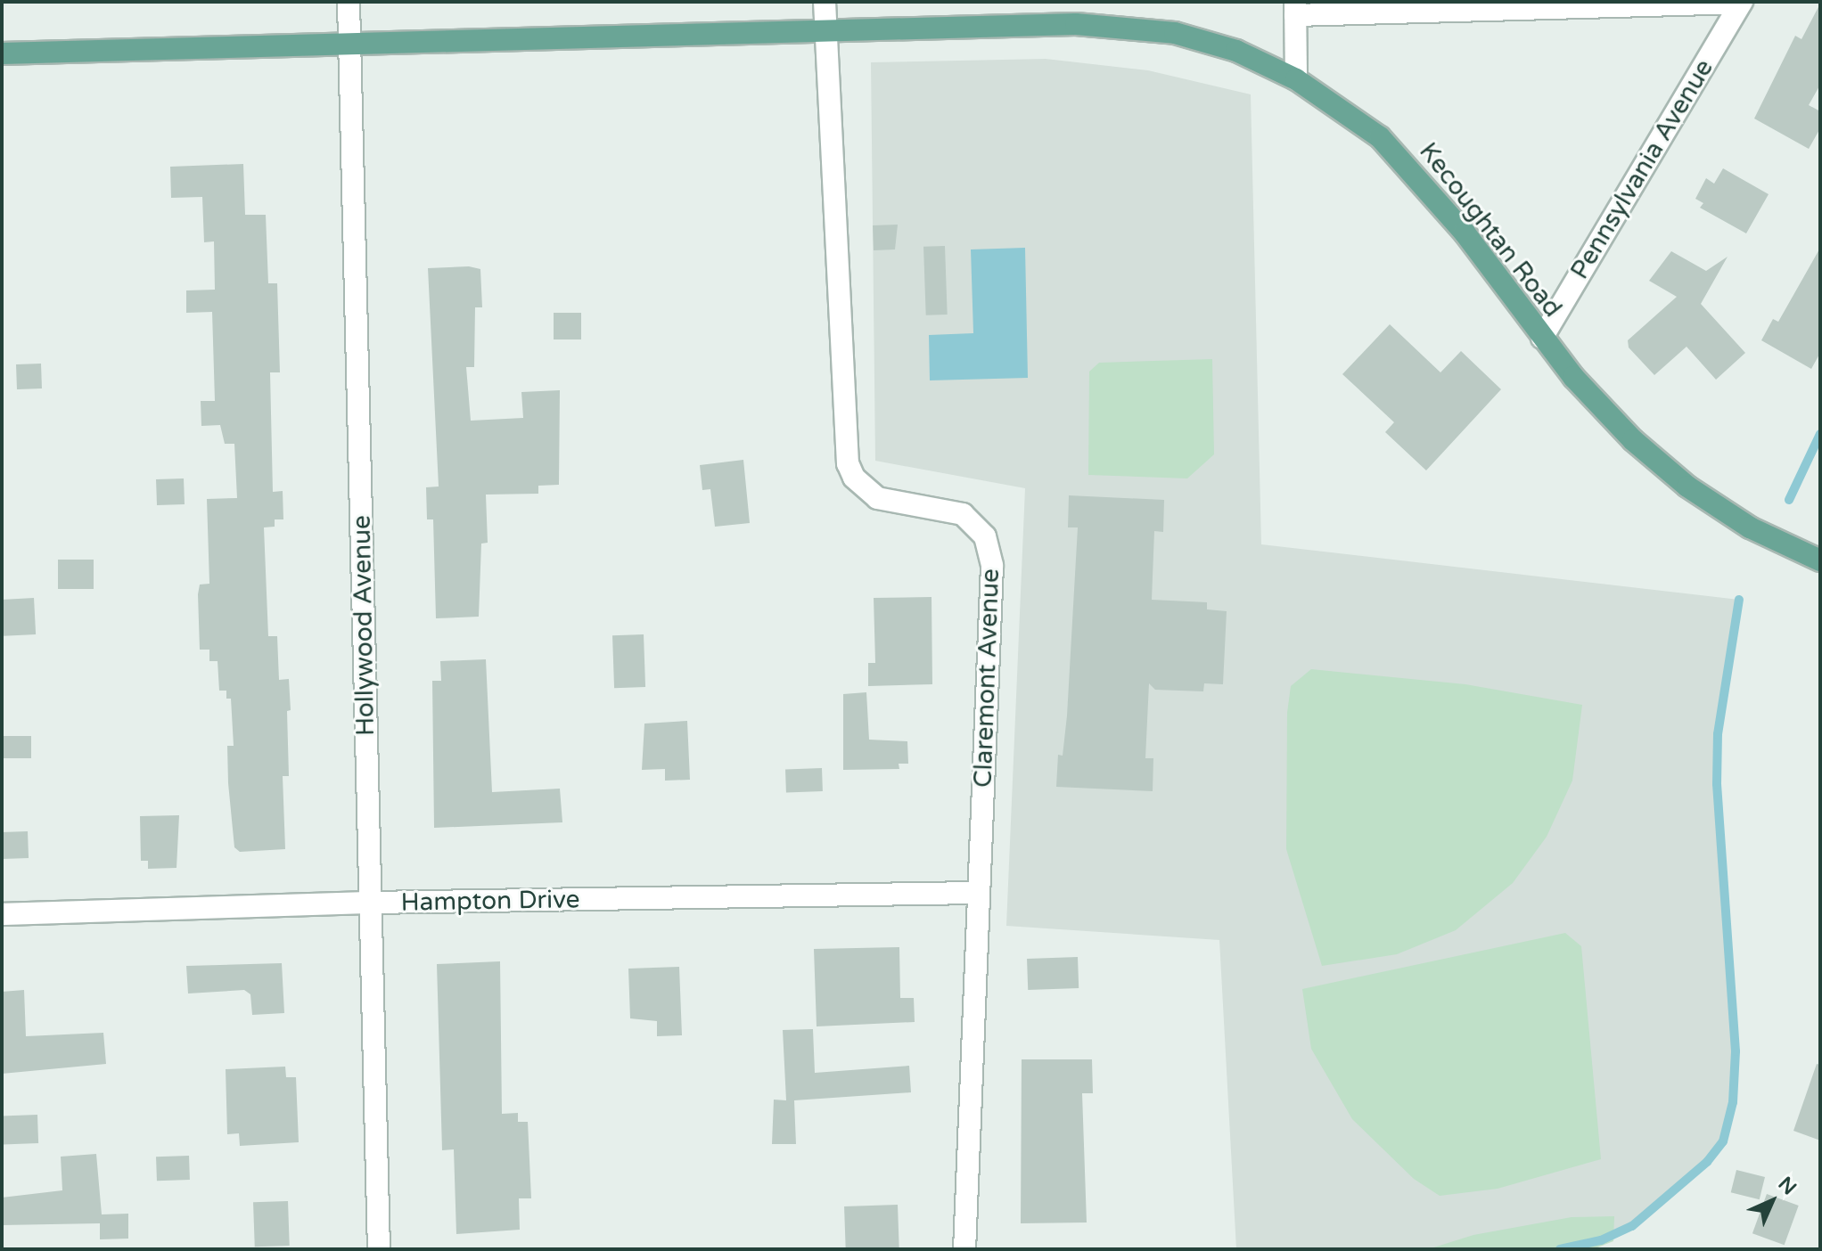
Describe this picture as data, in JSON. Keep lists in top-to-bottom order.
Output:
{
  "streets": {
    "main road": ["Kecoughtan Road"],
    "street": [
      "Pennsylvania Avenue",
      "Hollywood Avenue",
      "Claremont Avenue",
      "Hampton Drive"
    ]
  },
  "crossings": [
    ["Pennsylvania Avenue", "Kecoughtan Road"],
    ["Kecoughtan Road", "Hollywood Avenue"],
    ["Kecoughtan Road", "Claremont Avenue"],
    ["Hollywood Avenue", "Hampton Drive"],
    ["Claremont Avenue", "Hampton Drive"]
  ],
  "north": "top right"
}
